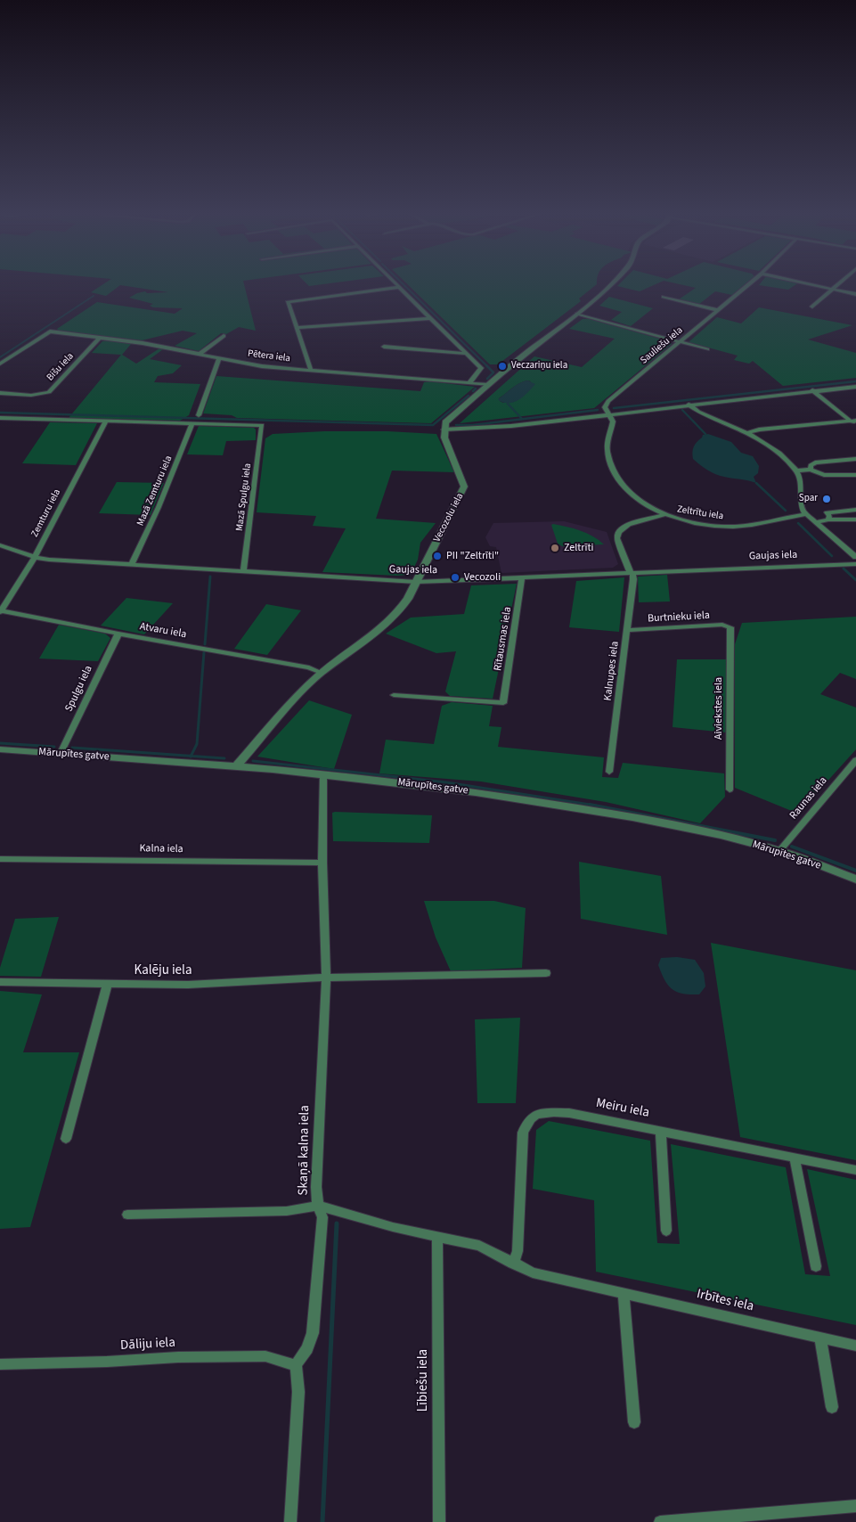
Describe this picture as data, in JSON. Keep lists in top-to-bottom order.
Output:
{
  "streets": {
    "street": [
      "Sauliešu iela",
      "Pētera iela",
      "Bišu iela",
      "Mazā Zemturu iela",
      "Mazā Spulgu iela",
      "Zemturu iela",
      "Zeltrītu iela",
      "Vecozolu iela",
      "Gaujas iela",
      "Burtnieku iela",
      "Atvaru iela",
      "Rītausmas iela",
      "Kalnupes iela",
      "Spulgu iela",
      "Aiviekstes iela",
      "Mārupītes gatve",
      "Raunas iela",
      "Kalna iela",
      "Kalēju iela",
      "Meiru iela",
      "Skaņā kalna iela",
      "Irbītes iela",
      "Dāliju iela",
      "Lībiešu iela"
    ]
  },
  "crossings": [
    ["Sauliešu iela", "Zeltrītu iela"],
    ["Pētera iela", "Bišu iela"],
    ["Mazā Zemturu iela", "Mazā Spulgu iela"],
    ["Mazā Zemturu iela", "Gaujas iela"],
    ["Mazā Spulgu iela", "Gaujas iela"],
    ["Zemturu iela", "Gaujas iela"],
    ["Zemturu iela", "Atvaru iela"],
    ["Vecozolu iela", "Gaujas iela"],
    ["Vecozolu iela", "Atvaru iela"],
    ["Vecozolu iela", "Mārupītes gatve"],
    ["Gaujas iela", "Rītausmas iela"],
    ["Gaujas iela", "Kalnupes iela"],
    ["Burtnieku iela", "Kalnupes iela"],
    ["Burtnieku iela", "Aiviekstes iela"],
    ["Atvaru iela", "Spulgu iela"],
    ["Spulgu iela", "Mārupītes gatve"],
    ["Mārupītes gatve", "Raunas iela"],
    ["Mārupītes gatve", "Skaņā kalna iela"],
    ["Kalna iela", "Skaņā kalna iela"],
    ["Kalēju iela", "Skaņā kalna iela"],
    ["Meiru iela", "Irbītes iela"],
    ["Skaņā kalna iela", "Dāliju iela"],
    ["Irbītes iela", "Lībiešu iela"]
  ],
  "places": [
    "Veczariņu iela",
    "Spar",
    "Zeltrīti",
    "PII \"Zeltrīti\"",
    "Vecozoli"
  ]
}
